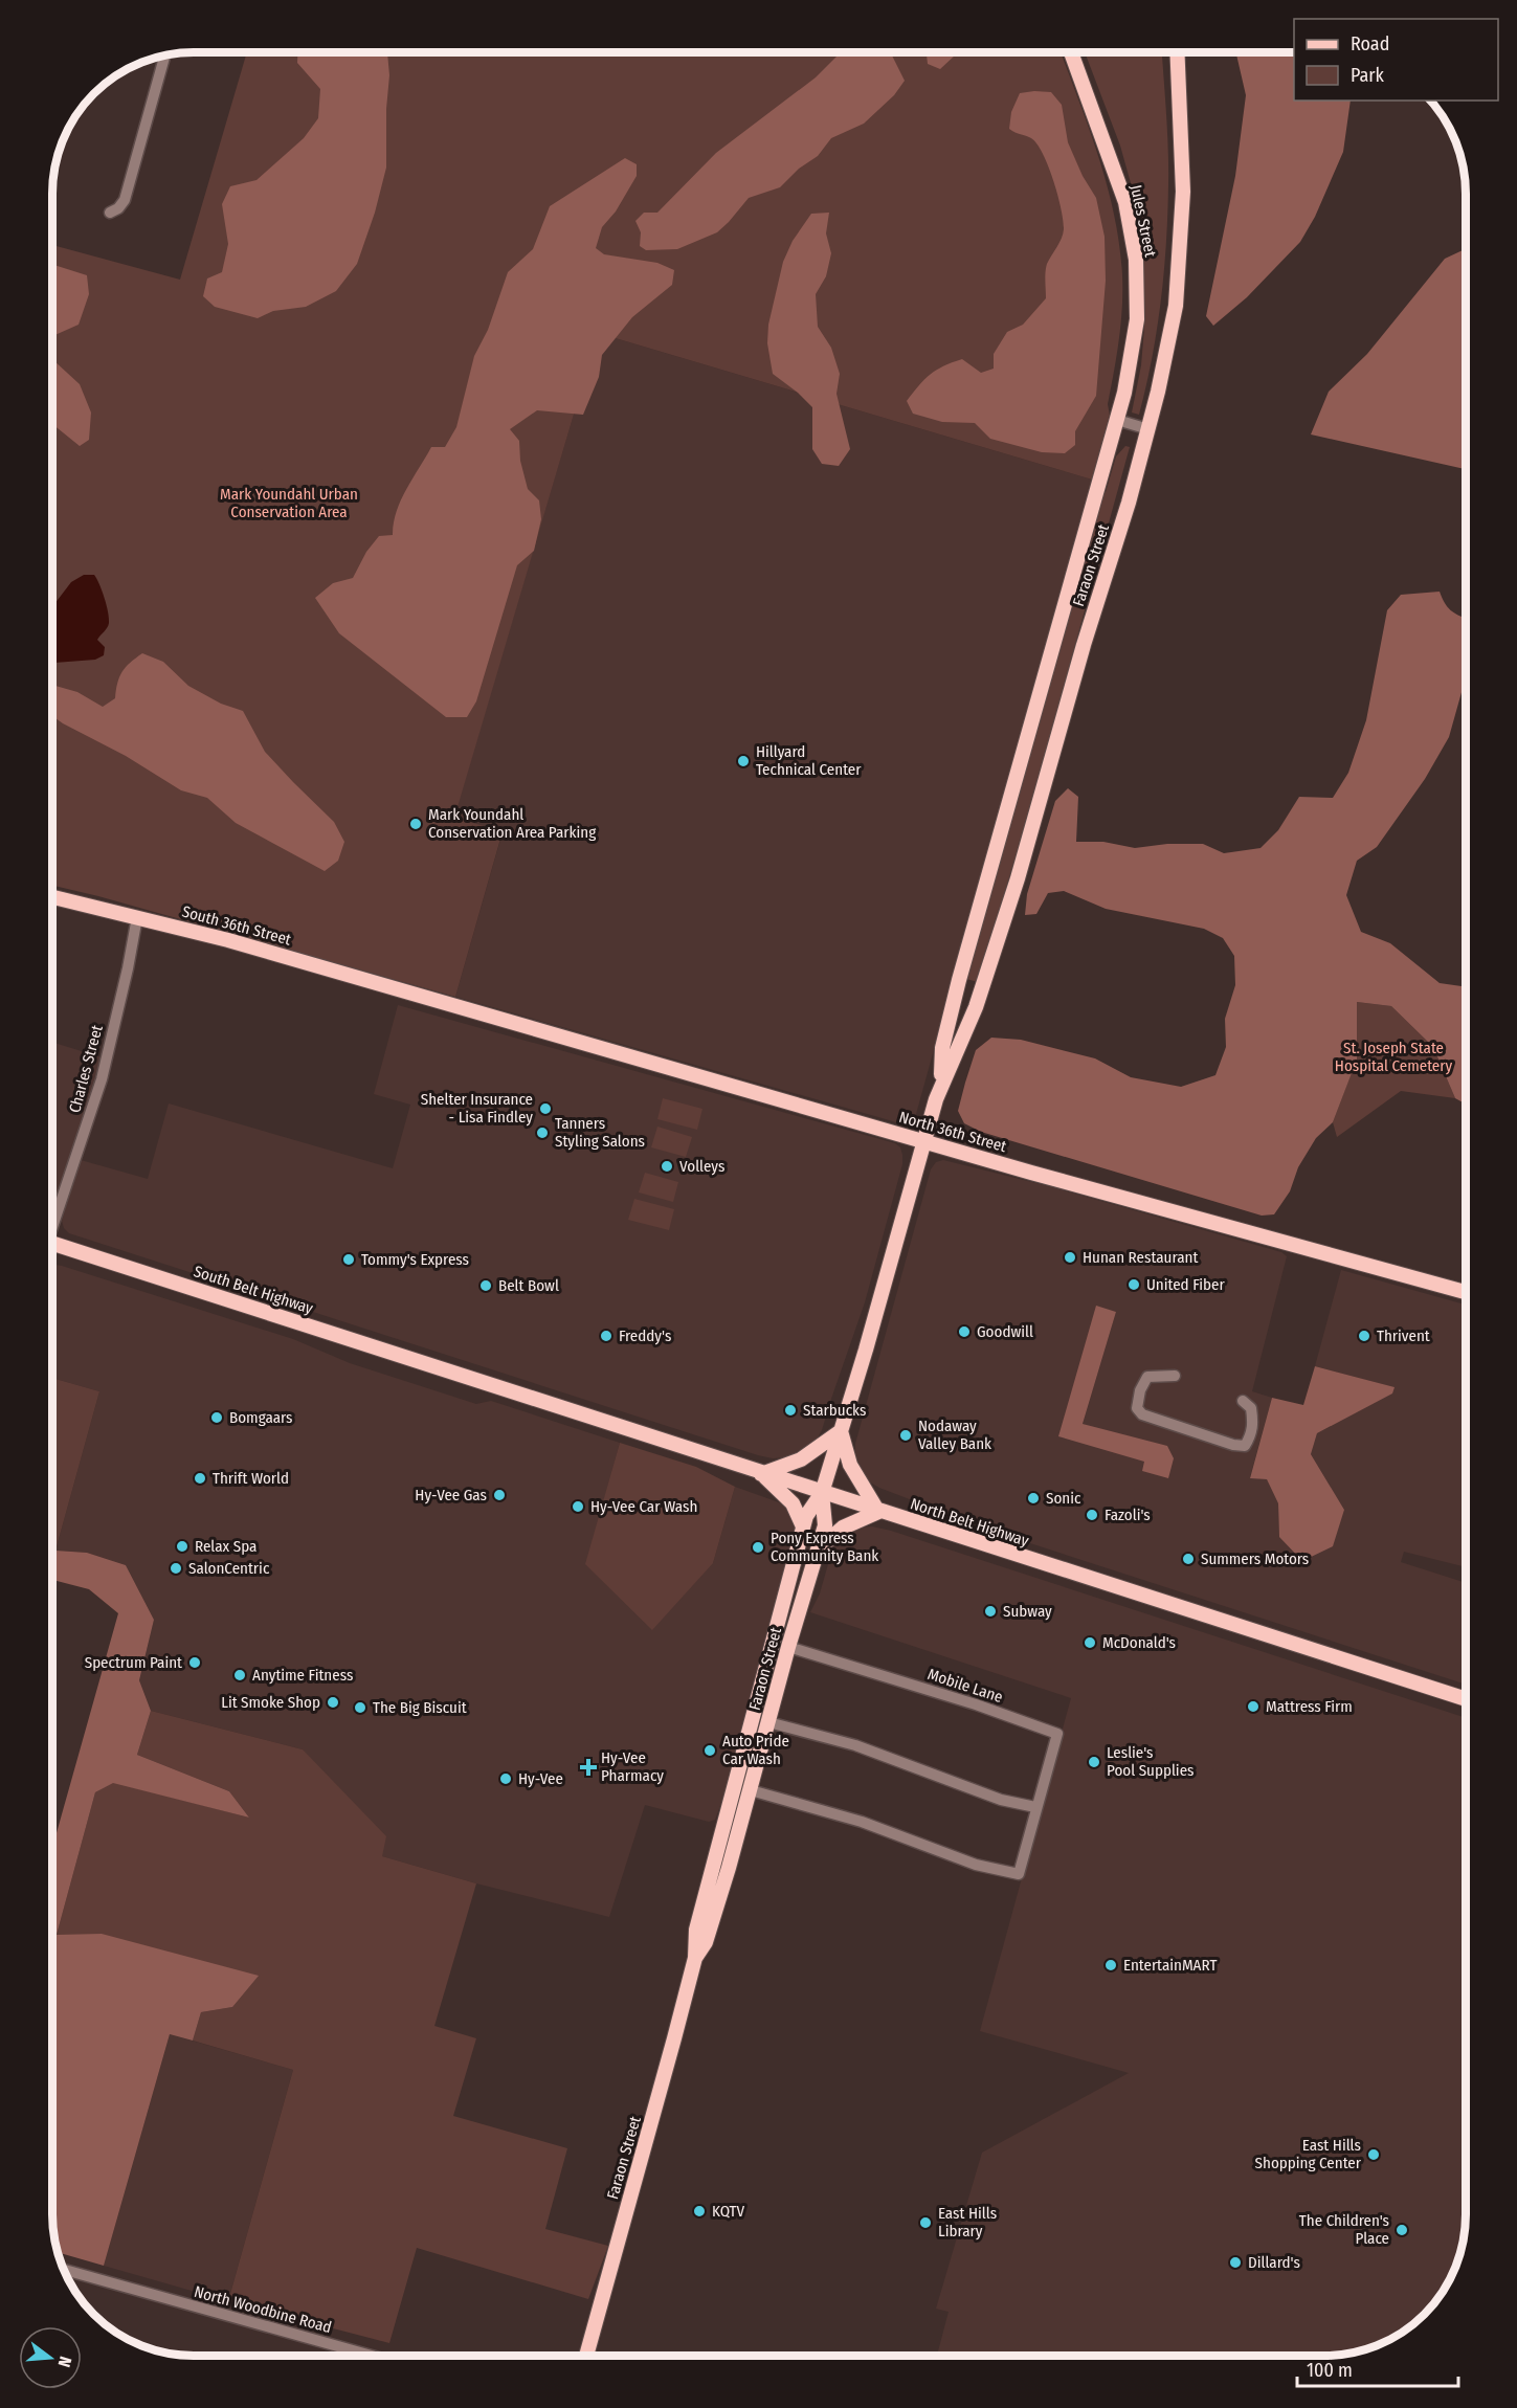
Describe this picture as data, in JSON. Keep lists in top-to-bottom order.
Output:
{
  "streets": {
    "main road": [
      "Jules Street",
      "Faraon Street",
      "South 36th Street",
      "North 36th Street",
      "South Belt Highway",
      "North Belt Highway"
    ],
    "street": ["Charles Street", "Mobile Lane", "North Woodbine Road"]
  },
  "crossings": [
    ["Jules Street", "Faraon Street"],
    ["Faraon Street", "North 36th Street"],
    ["Faraon Street", "North Belt Highway"],
    ["Faraon Street", "Mobile Lane"],
    ["South 36th Street", "Charles Street"],
    ["South 36th Street", "North 36th Street"],
    ["South Belt Highway", "North Belt Highway"]
  ],
  "parks": ["Mark Youndahl Urban Conservation Area", "St. Joseph State Hospital Cemetery"],
  "places": {
    "other": [
      "Hillyard Technical Center",
      "Mark Youndahl Conservation Area Parking",
      "Shelter Insurance - Lisa Findley",
      "Tanners Styling Salons",
      "Volleys",
      "Hunan Restaurant",
      "Tommy's Express",
      "United Fiber",
      "Belt Bowl",
      "Goodwill",
      "Freddy's",
      "Thrivent",
      "Starbucks",
      "Bomgaars",
      "Nodaway Valley Bank",
      "Thrift World",
      "Hy-Vee Gas",
      "Sonic",
      "Hy-Vee Car Wash",
      "Fazoli's",
      "Relax Spa",
      "Pony Express Community Bank",
      "Summers Motors",
      "SalonCentric",
      "Subway",
      "McDonald's",
      "Spectrum Paint",
      "Anytime Fitness",
      "Lit Smoke Shop",
      "Mattress Firm",
      "The Big Biscuit",
      "Auto Pride Car Wash",
      "Leslie's Pool Supplies",
      "Hy-Vee",
      "EntertainMART",
      "East Hills Shopping Center",
      "KQTV",
      "East Hills Library",
      "The Children's Place",
      "Dillard's"
    ],
    "health": ["Hy-Vee Pharmacy"]
  },
  "legend": ["Road", "Park"],
  "scale_bar": "100 m",
  "north": "right"
}
